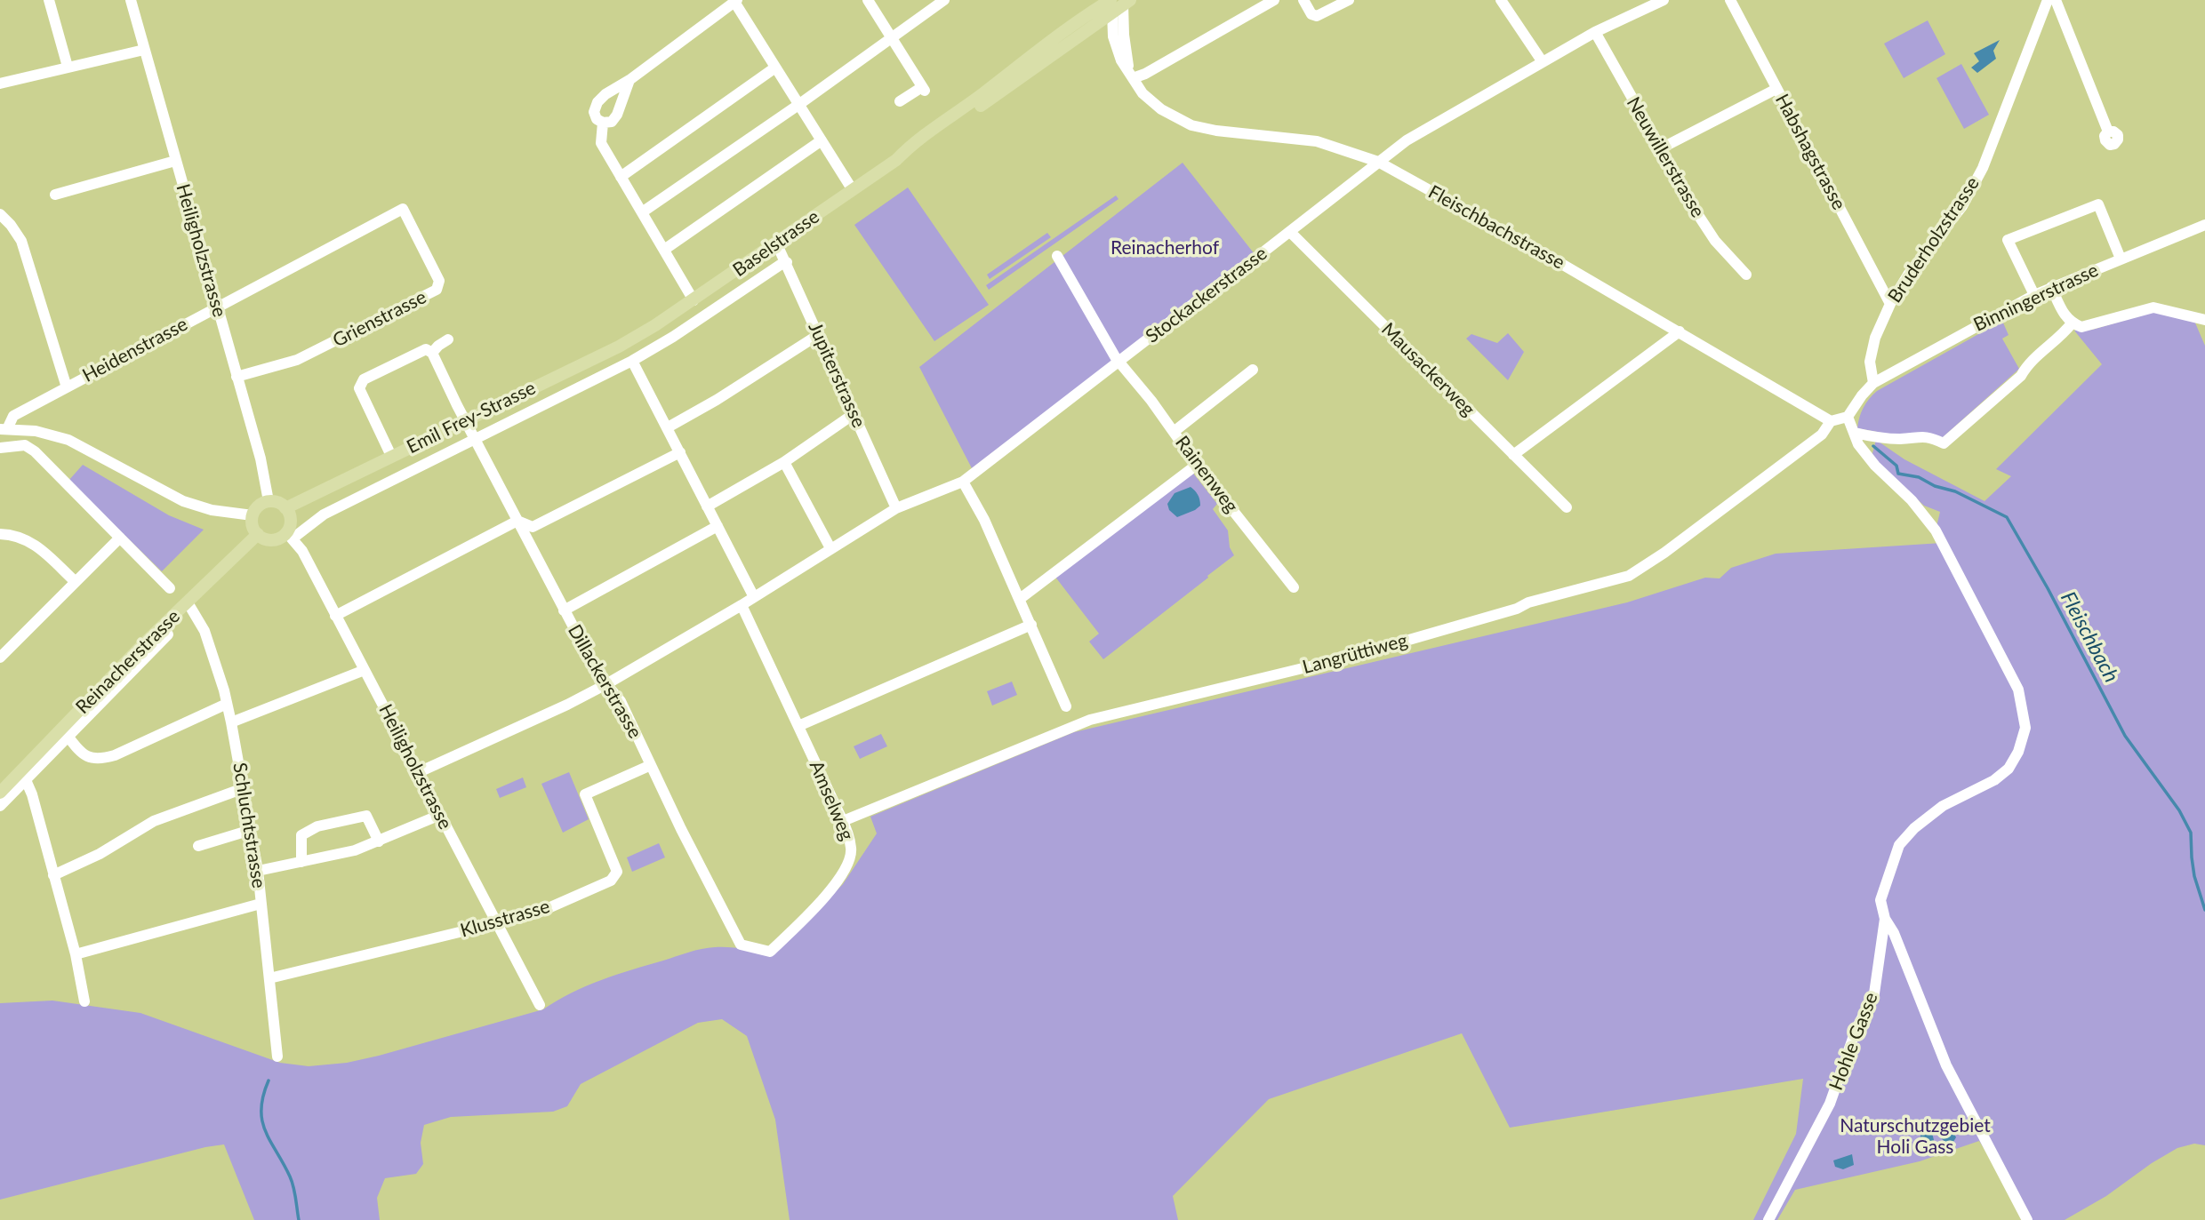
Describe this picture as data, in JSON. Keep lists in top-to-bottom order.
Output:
{
  "streets": {
    "main road": ["Baselstrasse", "Emil Frey-Strasse", "Reinacherstrasse"],
    "street": [
      "Habshagstrasse",
      "Neuwillerstrasse",
      "Fleischbachstrasse",
      "Bruderholzstrasse",
      "Heiligholzstrasse",
      "Stockackerstrasse",
      "Binningerstrasse",
      "Grienstrasse",
      "Heidenstrasse",
      "Mausackerweg",
      "Jupiterstrasse",
      "Rainenweg",
      "Langrüttiweg",
      "Dillackerstrasse",
      "Amselweg",
      "Schluchtstrasse",
      "Klusstrasse",
      "Hohle Gasse"
    ]
  },
  "crossings": [
    ["Habshagstrasse", "Bruderholzstrasse"],
    ["Neuwillerstrasse", "Stockackerstrasse"],
    ["Fleischbachstrasse", "Baselstrasse"],
    ["Fleischbachstrasse", "Stockackerstrasse"],
    ["Fleischbachstrasse", "Langrüttiweg"],
    ["Bruderholzstrasse", "Binningerstrasse"],
    ["Baselstrasse", "Heiligholzstrasse"],
    ["Baselstrasse", "Jupiterstrasse"],
    ["Baselstrasse", "Emil Frey-Strasse"],
    ["Baselstrasse", "Reinacherstrasse"],
    ["Baselstrasse", "Dillackerstrasse"],
    ["Heiligholzstrasse", "Stockackerstrasse"],
    ["Heiligholzstrasse", "Grienstrasse"],
    ["Heiligholzstrasse", "Heidenstrasse"],
    ["Heiligholzstrasse", "Emil Frey-Strasse"],
    ["Heiligholzstrasse", "Reinacherstrasse"],
    ["Heiligholzstrasse", "Klusstrasse"],
    ["Stockackerstrasse", "Mausackerweg"],
    ["Stockackerstrasse", "Jupiterstrasse"],
    ["Stockackerstrasse", "Rainenweg"],
    ["Stockackerstrasse", "Dillackerstrasse"],
    ["Stockackerstrasse", "Amselweg"],
    ["Grienstrasse", "Heidenstrasse"],
    ["Emil Frey-Strasse", "Reinacherstrasse"],
    ["Emil Frey-Strasse", "Dillackerstrasse"],
    ["Langrüttiweg", "Amselweg"],
    ["Reinacherstrasse", "Schluchtstrasse"],
    ["Dillackerstrasse", "Amselweg"],
    ["Dillackerstrasse", "Klusstrasse"],
    ["Schluchtstrasse", "Klusstrasse"]
  ],
  "water": ["Fleischbach"],
  "parks": ["Reinacherhof", "Naturschutzgebiet Holi Gass"]
}
